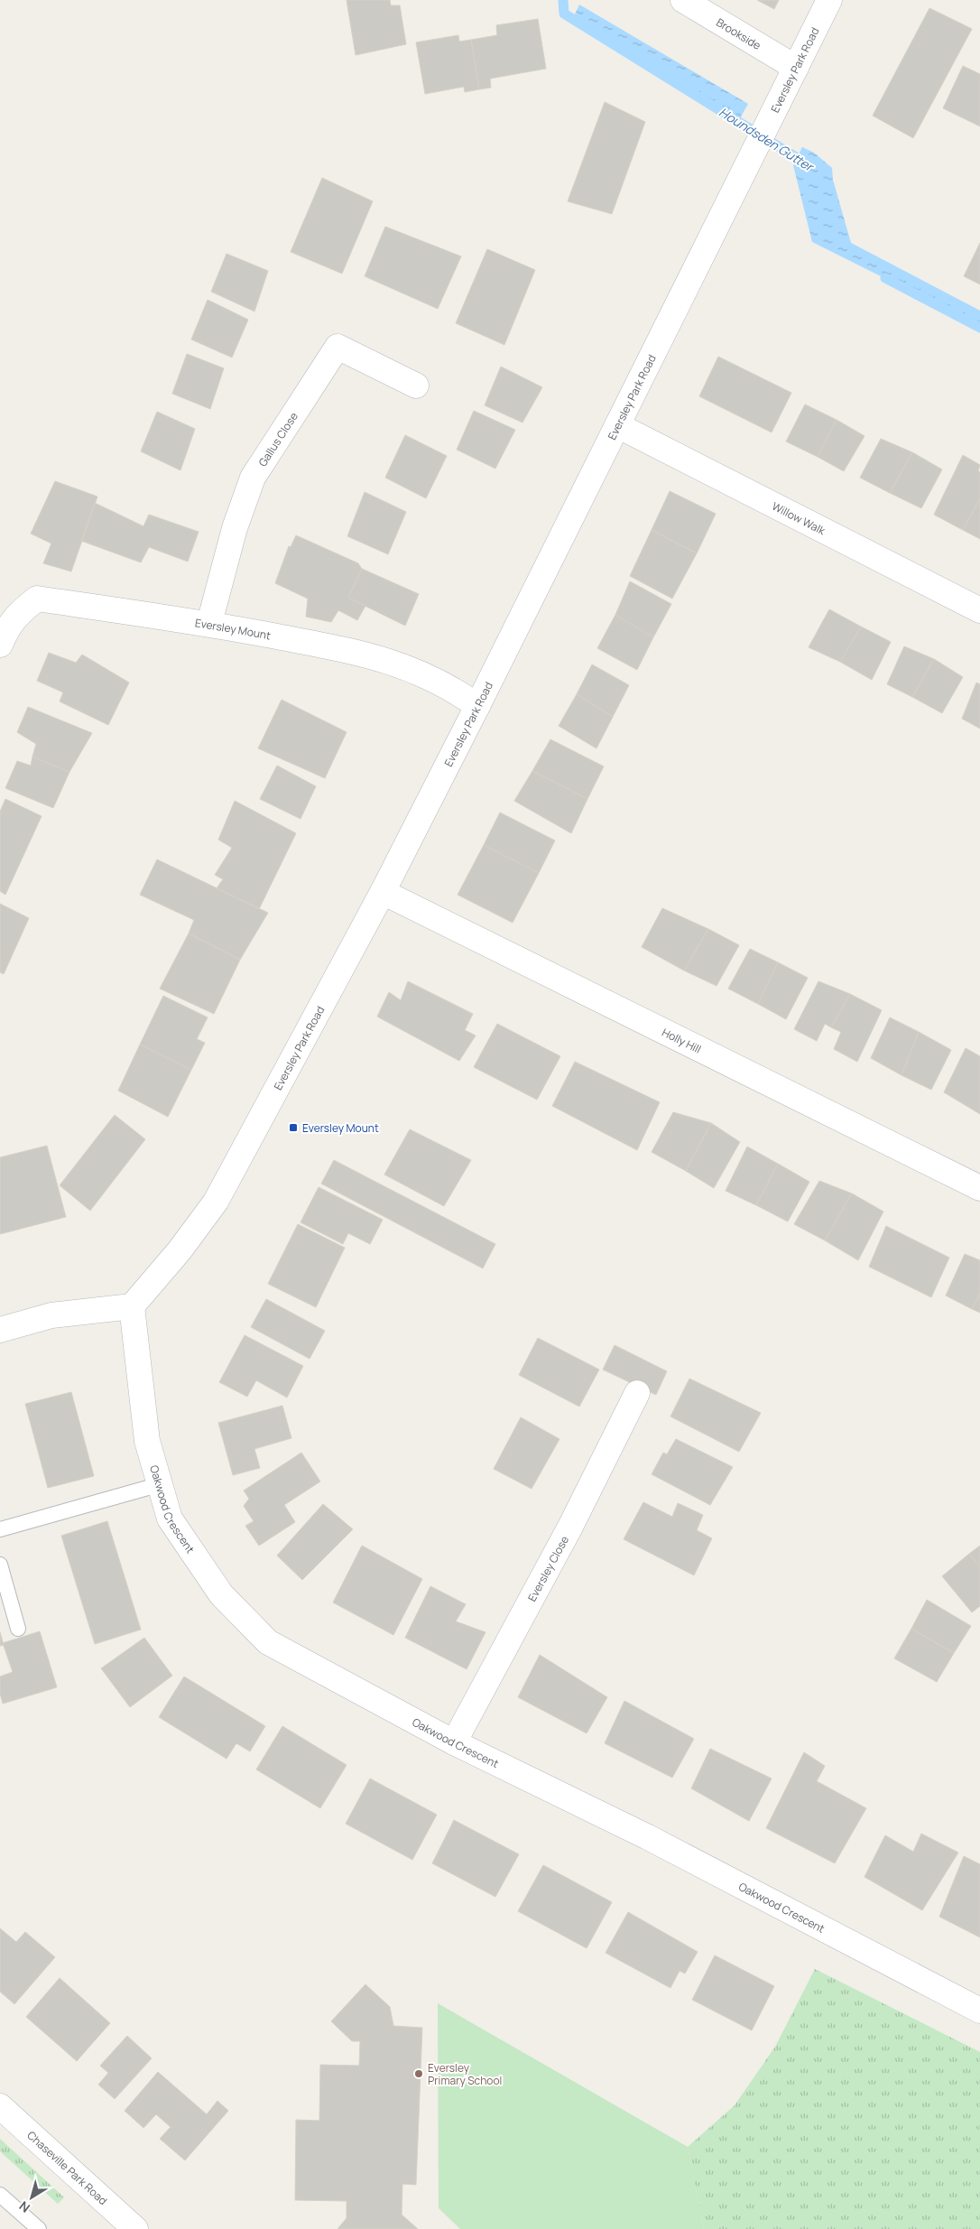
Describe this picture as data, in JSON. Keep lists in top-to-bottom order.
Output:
{
  "streets": {
    "street": [
      "Brookside",
      "Eversley Park Road",
      "Gallus Close",
      "Willow Walk",
      "Eversley Mount",
      "Holly Hill",
      "Oakwood Crescent",
      "Eversley Close",
      "Chaseville Park Road"
    ]
  },
  "crossings": [
    ["Brookside", "Eversley Park Road"],
    ["Eversley Park Road", "Willow Walk"],
    ["Eversley Park Road", "Eversley Mount"],
    ["Eversley Park Road", "Holly Hill"],
    ["Eversley Park Road", "Oakwood Crescent"],
    ["Gallus Close", "Eversley Mount"],
    ["Oakwood Crescent", "Eversley Close"]
  ],
  "water": ["Houndsden Gutter"],
  "places": {
    "transit": ["Eversley Mount"],
    "other": ["Eversley Primary School"]
  },
  "north": "bottom left"
}
